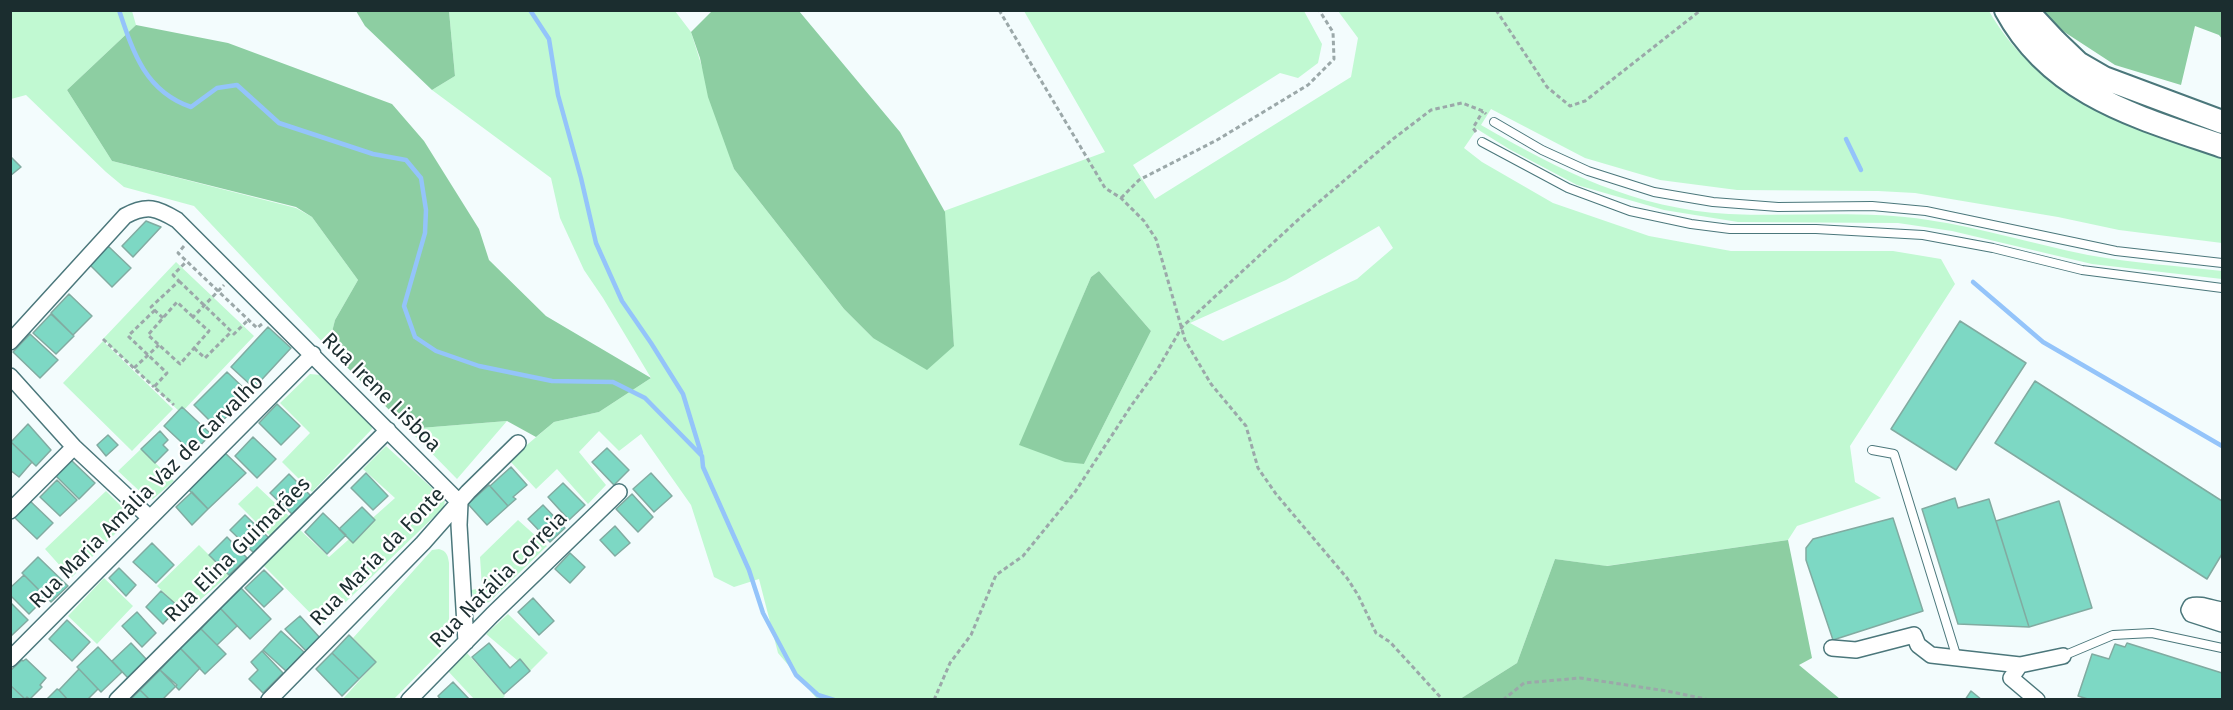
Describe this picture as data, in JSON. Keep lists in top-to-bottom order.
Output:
{
  "streets": {
    "street": [
      "Rua Irene Lisboa",
      "Rua Maria Amália Vaz de Carvalho",
      "Rua Elina Guimarães",
      "Rua Maria da Fonte",
      "Rua Natália Correia"
    ]
  },
  "crossings": [
    ["Rua Irene Lisboa", "Rua Maria Amália Vaz de Carvalho"],
    ["Rua Irene Lisboa", "Rua Elina Guimarães"],
    ["Rua Irene Lisboa", "Rua Maria da Fonte"]
  ]
}
